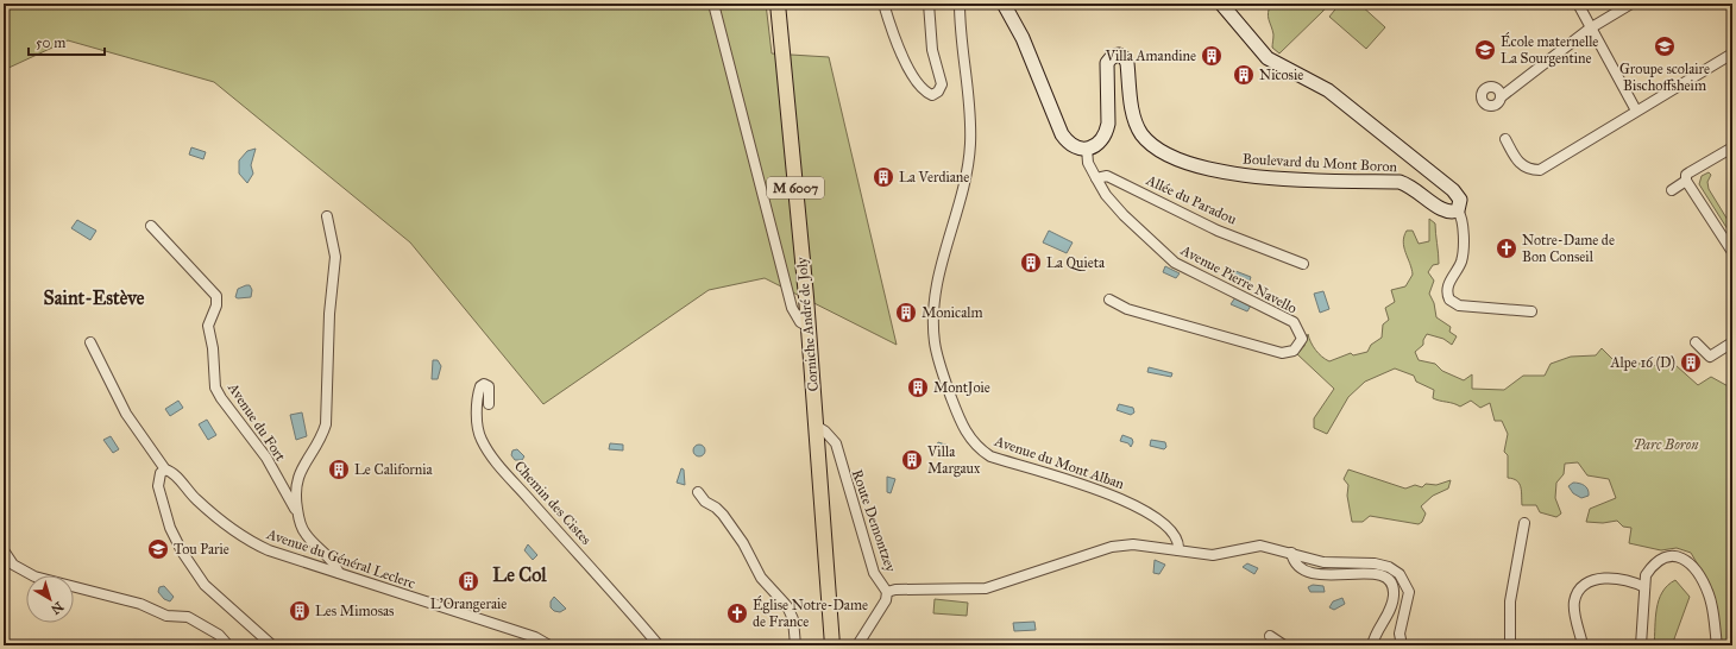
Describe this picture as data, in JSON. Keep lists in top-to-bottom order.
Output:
{
  "streets": {
    "main road": ["M 6007", "Corniche André de Joly"],
    "street": [
      "Boulevard du Mont Boron",
      "Allée du Paradou",
      "Avenue Pierre Navello",
      "Avenue du Fort",
      "Avenue du Mont Alban",
      "Chemin des Cistes",
      "Route Demontzey",
      "Avenue du Général Leclerc"
    ]
  },
  "crossings": [
    ["Allée du Paradou", "Avenue Pierre Navello"],
    ["Corniche André de Joly", "Route Demontzey"],
    ["Avenue du Fort", "Avenue du Général Leclerc"]
  ],
  "districts": ["Saint-Estève", "Le Col"],
  "parks": ["Parc Boron"],
  "places": {
    "school or university": ["Groupe scolaire Bischoffsheim", "École maternelle La Sourgentine", "Tou Parie"],
    "building": [
      "Villa Amandine",
      "Nicosie",
      "La Verdiane",
      "La Quieta",
      "Monicalm",
      "Alpe 16 (D)",
      "MontJoie",
      "Villa Margaux",
      "Le California",
      "L'Orangeraie",
      "Les Mimosas"
    ],
    "church": ["Notre-Dame de Bon Conseil", "Église Notre-Dame de France"]
  },
  "scale_bar": "50 m",
  "north": "bottom right"
}
